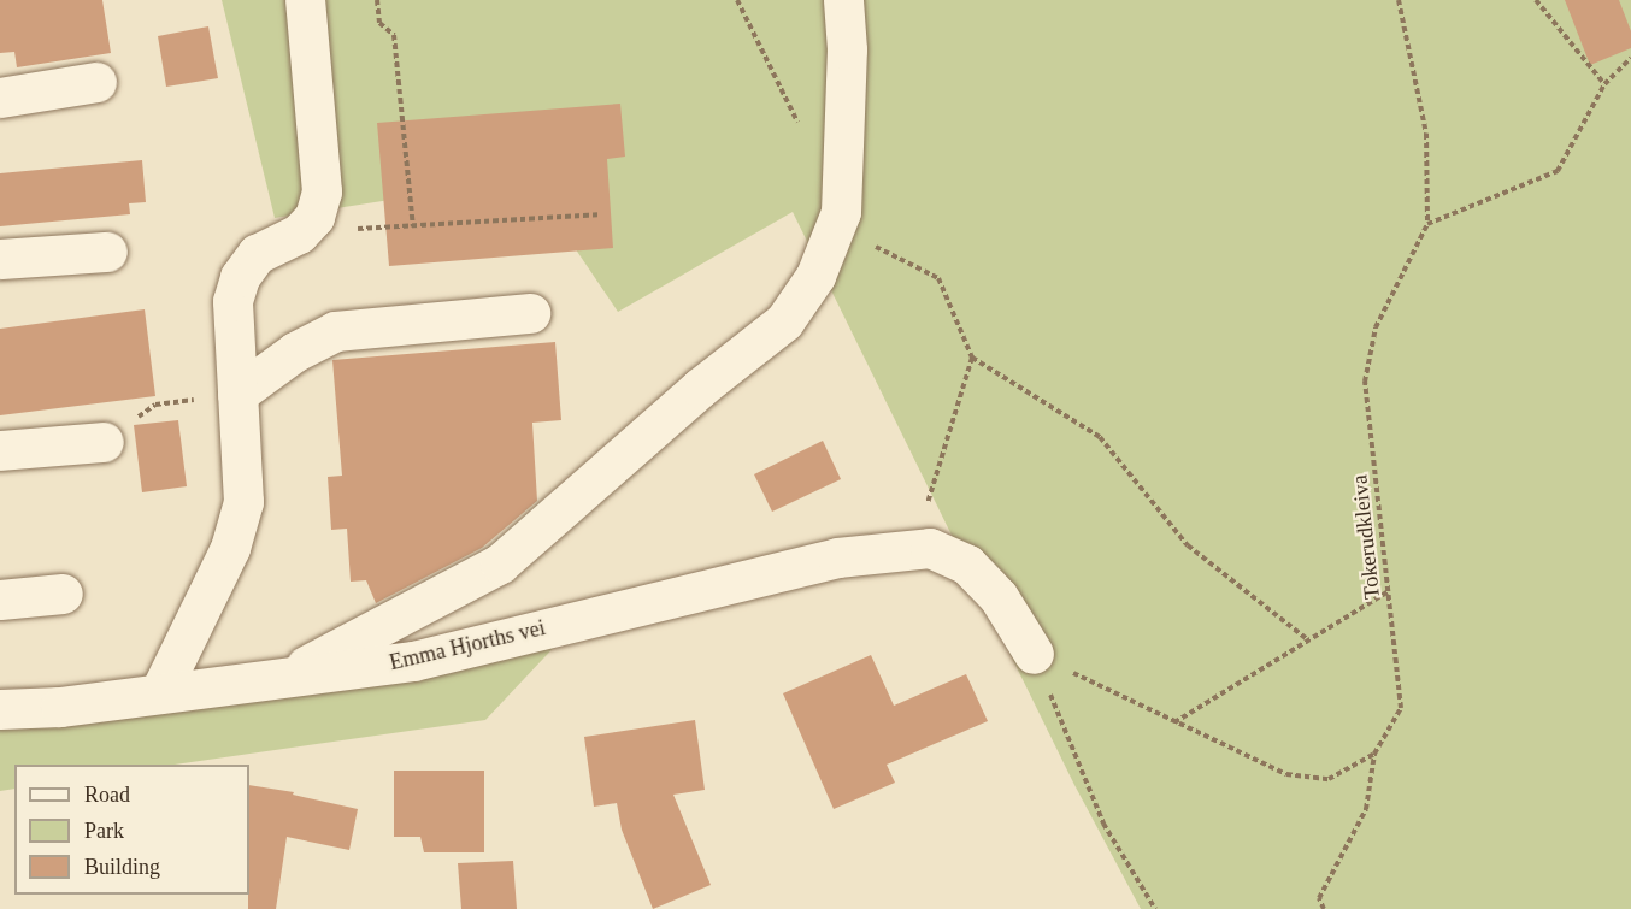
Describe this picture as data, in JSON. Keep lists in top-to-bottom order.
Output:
{
  "streets": {
    "street": ["Emma Hjorths vei"],
    "path": ["Tokerudkleiva"]
  },
  "legend": ["Road", "Park", "Building"]
}
